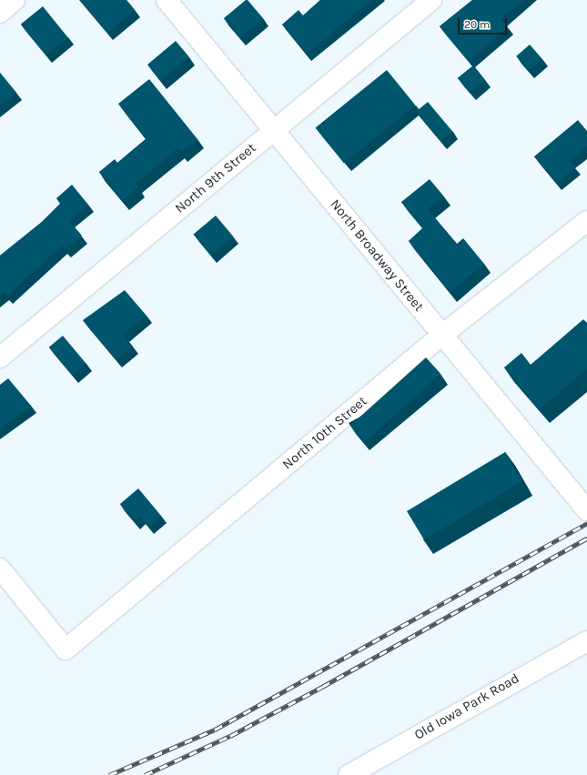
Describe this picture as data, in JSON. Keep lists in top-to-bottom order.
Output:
{
  "streets": {
    "street": [
      "North 9th Street",
      "North Broadway Street",
      "North 10th Street",
      "Old Iowa Park Road"
    ]
  },
  "crossings": [
    ["North 9th Street", "North Broadway Street"],
    ["North Broadway Street", "North 10th Street"]
  ],
  "scale_bar": "20 m"
}
